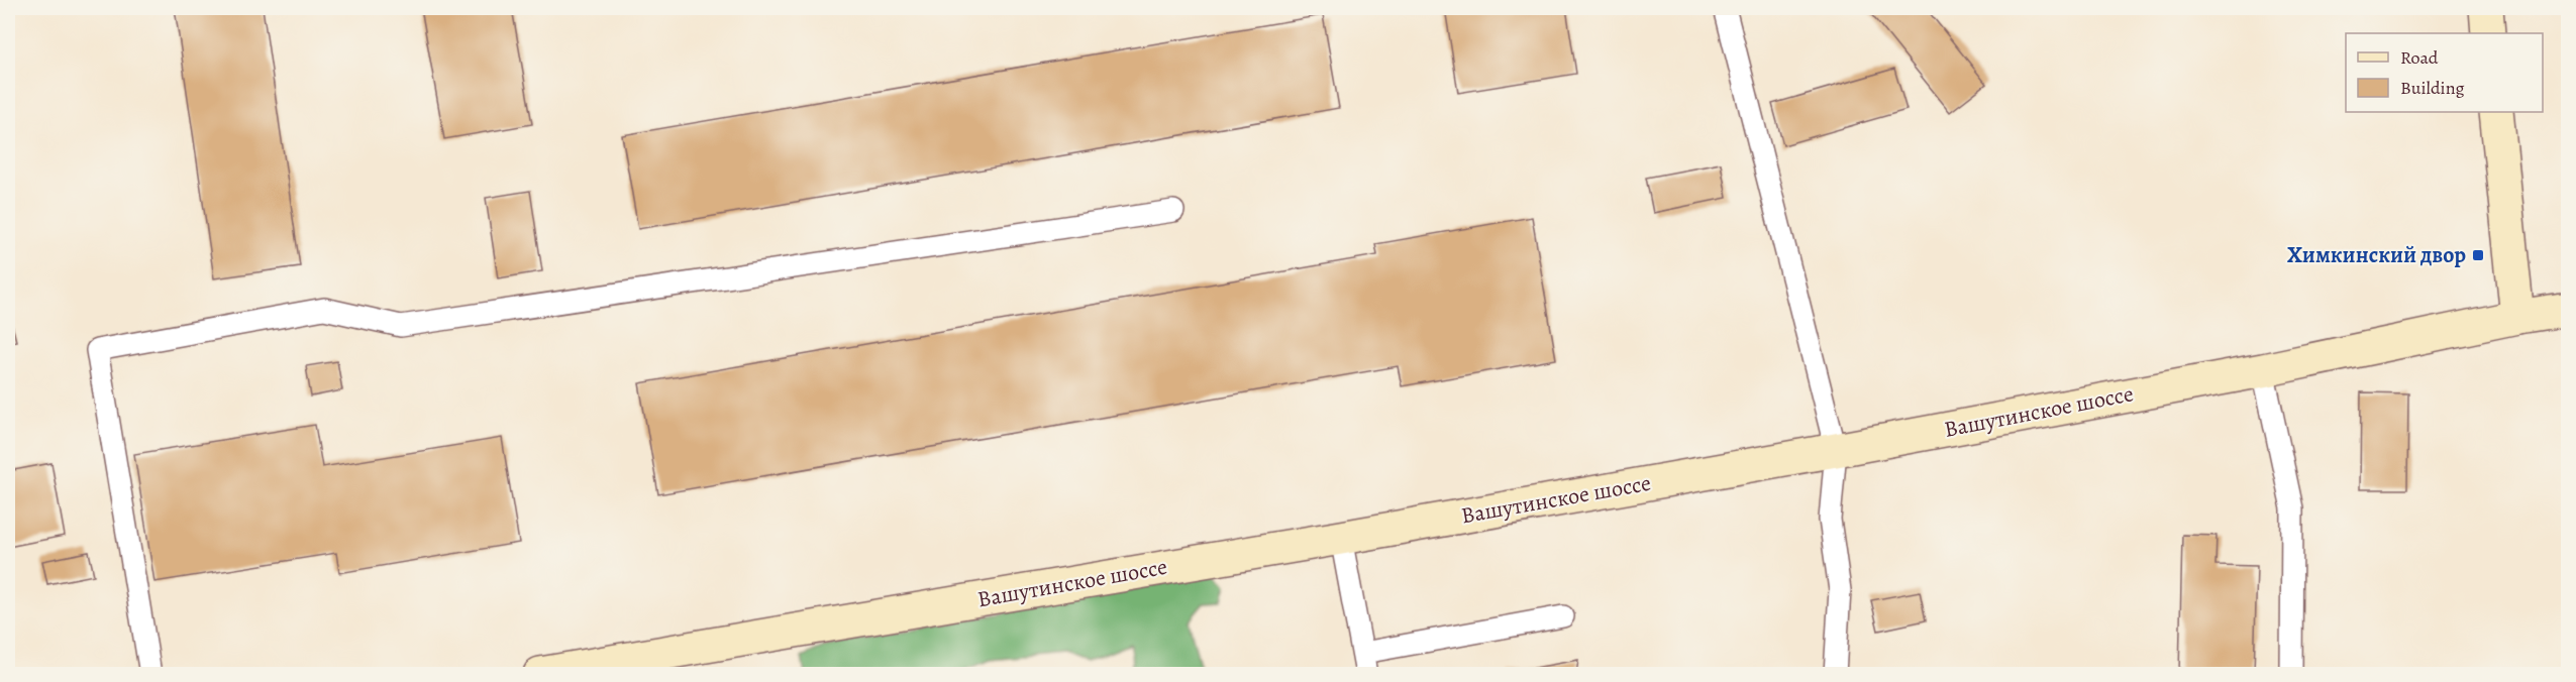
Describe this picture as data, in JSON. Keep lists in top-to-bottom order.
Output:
{
  "streets": {
    "street": ["Вашутинское шоссе"]
  },
  "places": {
    "transit": ["Химкинский двор"]
  },
  "legend": ["Road", "Building"]
}
